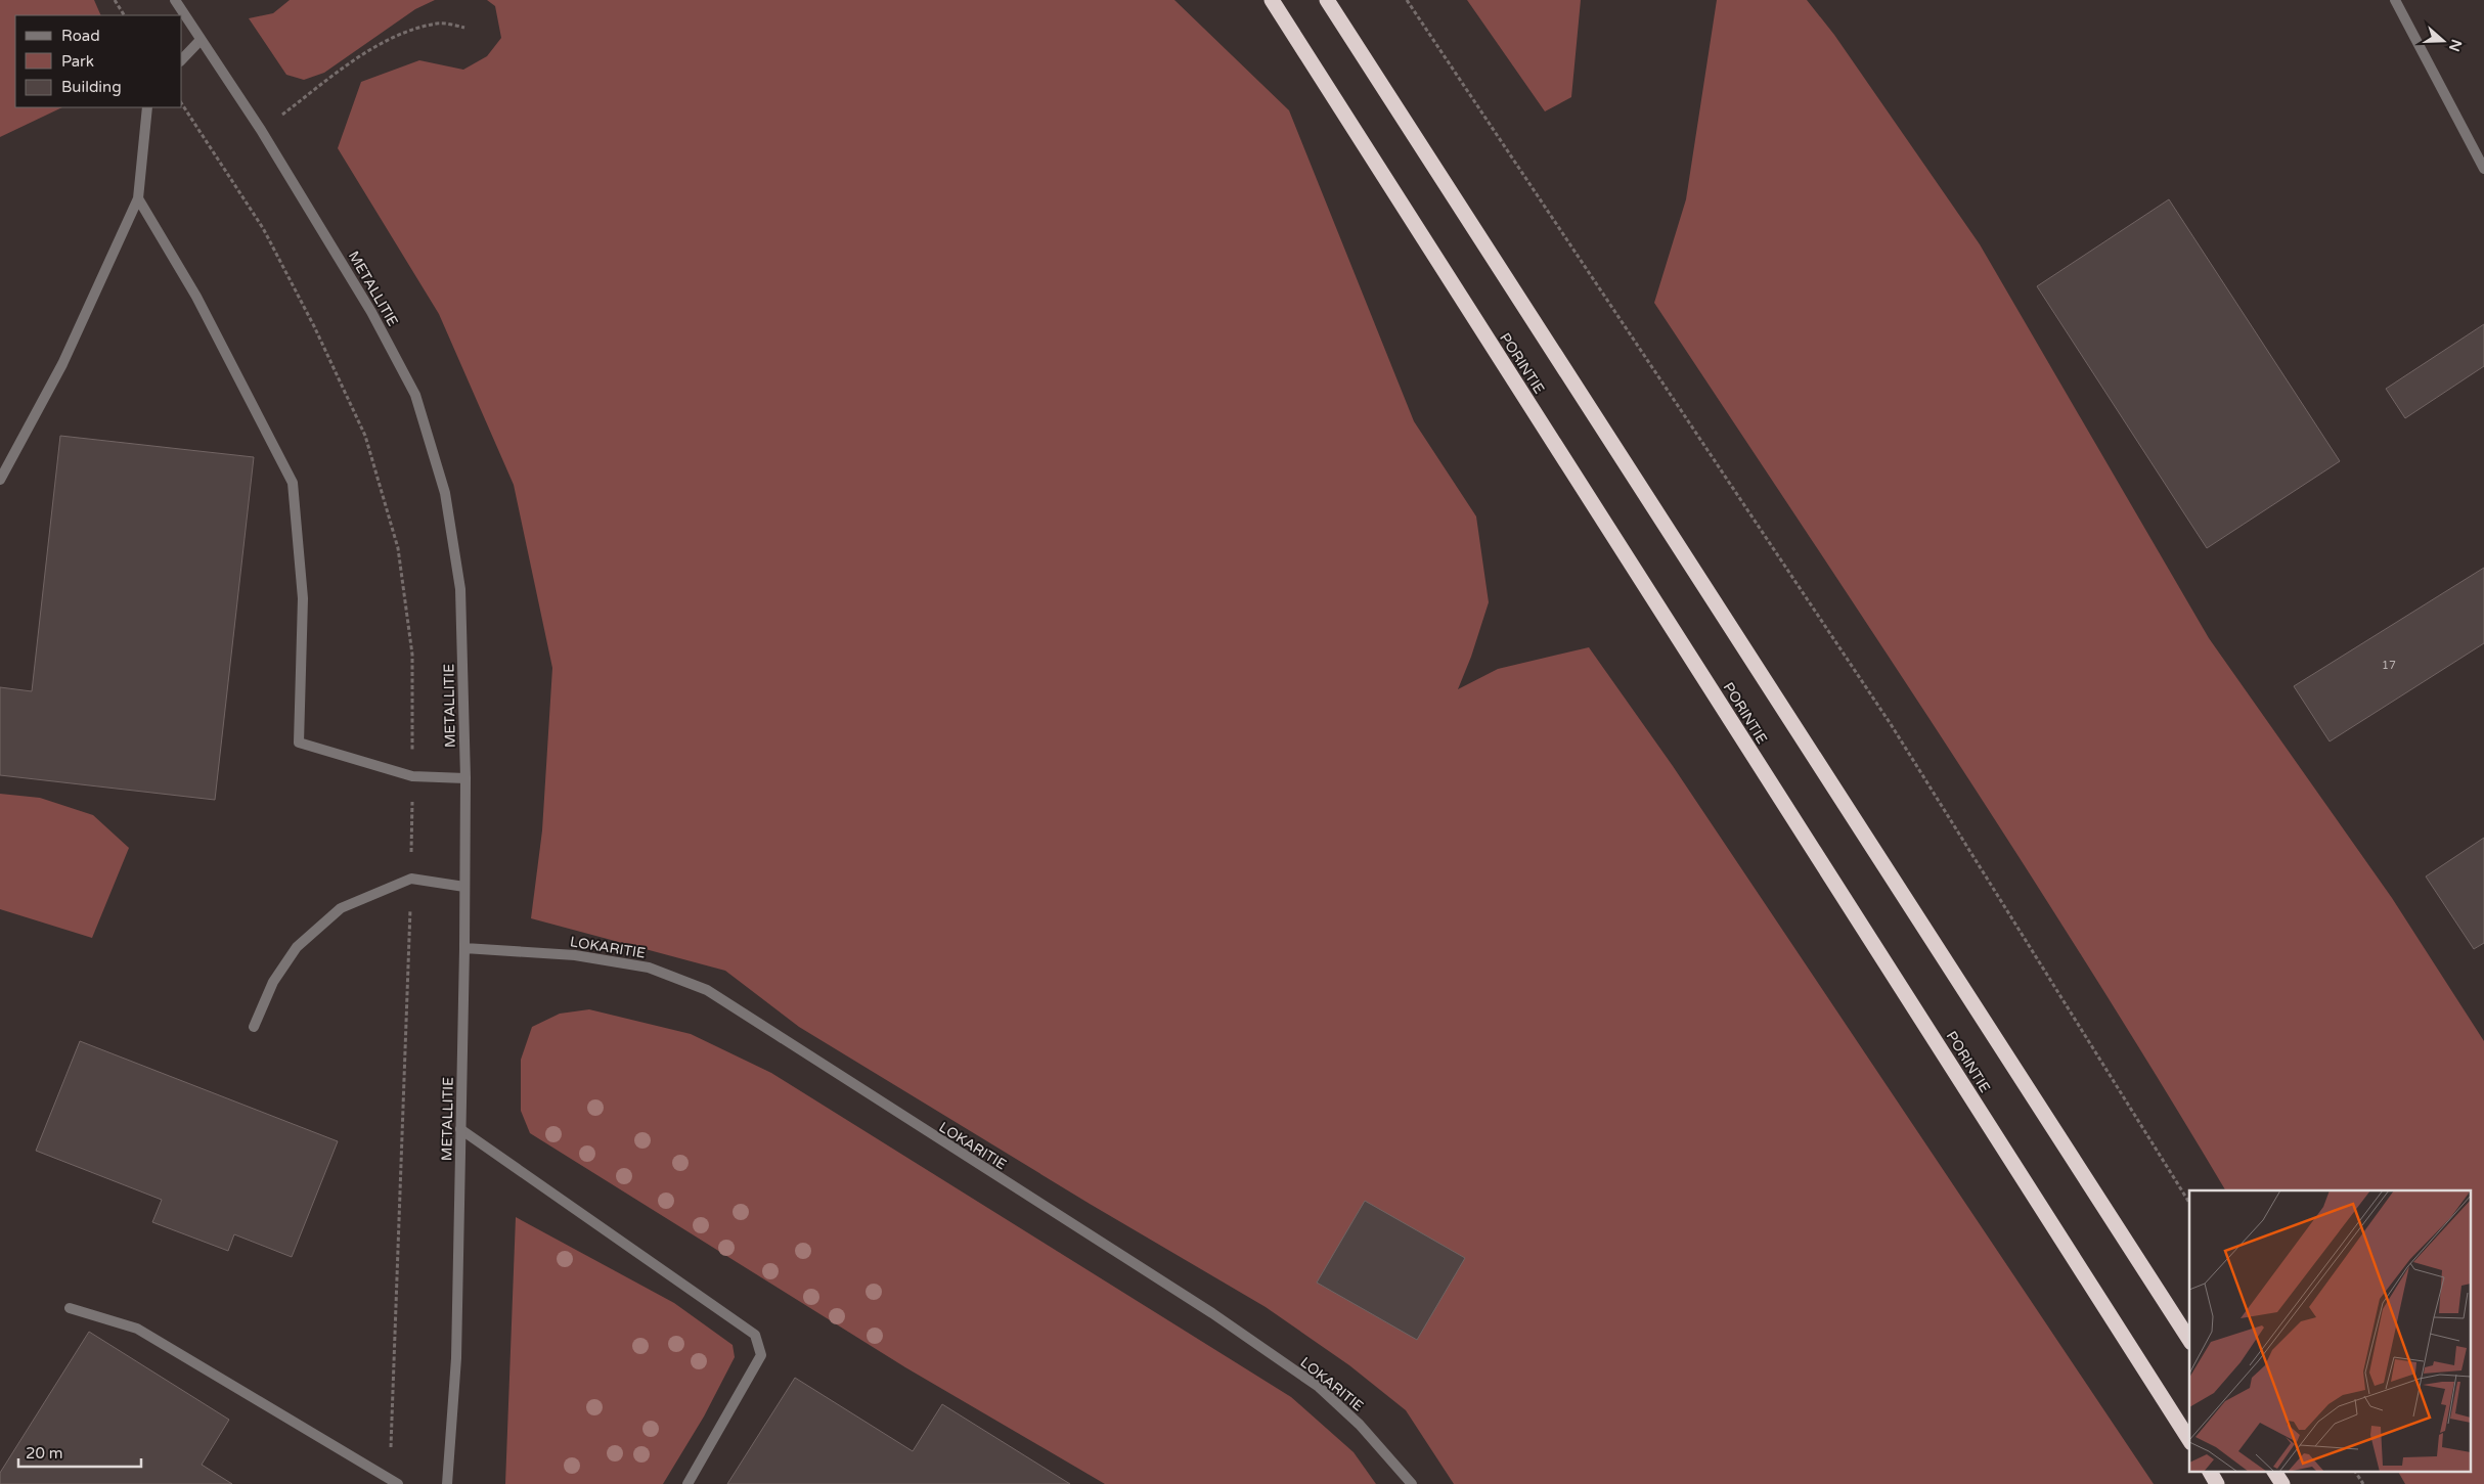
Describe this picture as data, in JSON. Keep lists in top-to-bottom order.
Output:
{
  "streets": {
    "highway": ["PORINTIE"],
    "street": ["METALLITIE", "LOKARITIE"]
  },
  "crossings": [
    ["METALLITIE", "LOKARITIE"]
  ],
  "house_numbers": ["17"],
  "legend": ["Road", "Park", "Building"],
  "scale_bar": "20 m",
  "north": "right"
}
